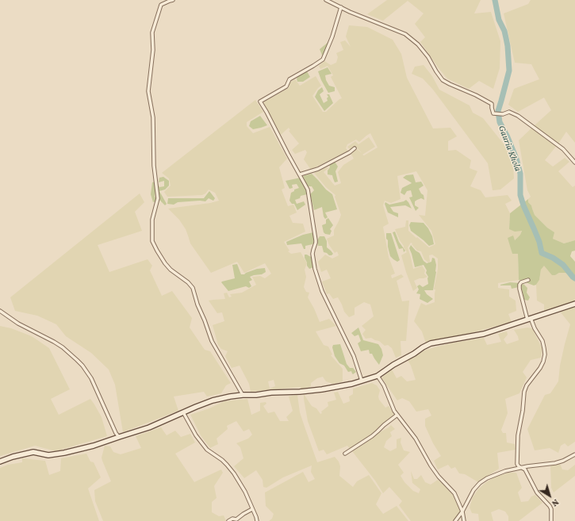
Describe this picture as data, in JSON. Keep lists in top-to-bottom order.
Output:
{
  "water": ["Gauria Khola"],
  "north": "bottom right"
}
